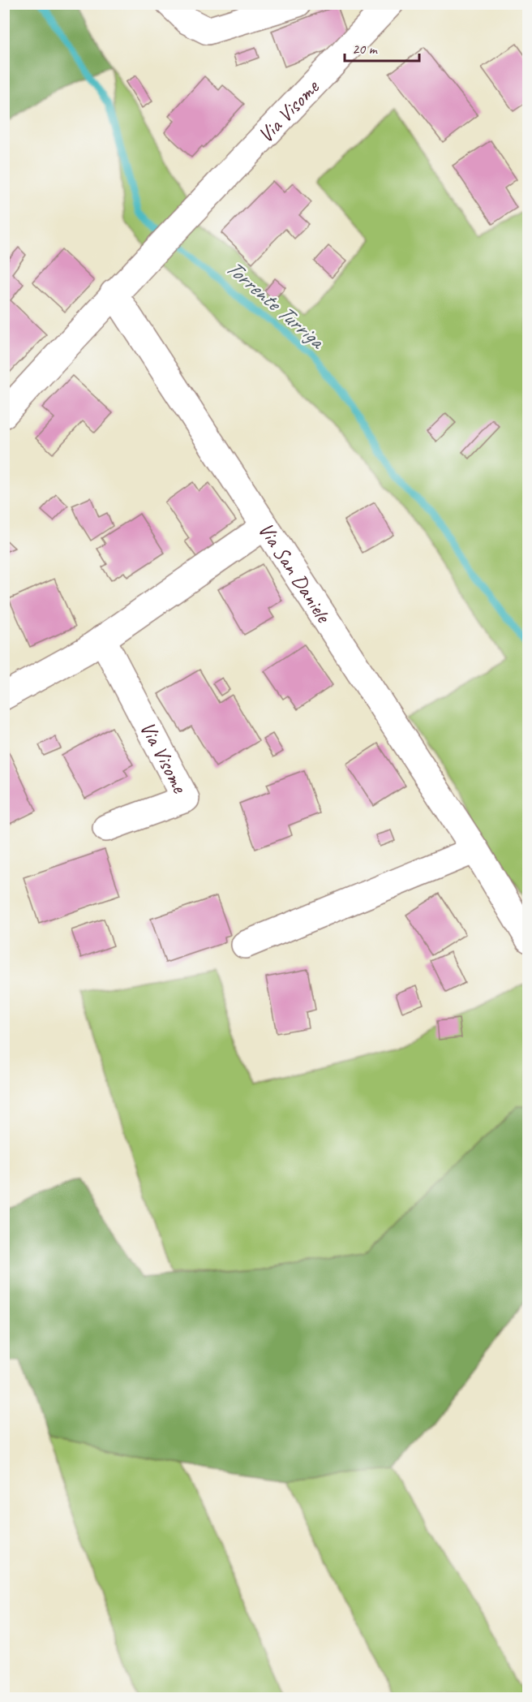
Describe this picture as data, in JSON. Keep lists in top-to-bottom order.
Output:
{
  "streets": {
    "street": ["Via Visome", "Via San Daniele"]
  },
  "crossings": [
    ["Via Visome", "Via San Daniele"]
  ],
  "water": ["Torrente Turriga"],
  "scale_bar": "20 m"
}
